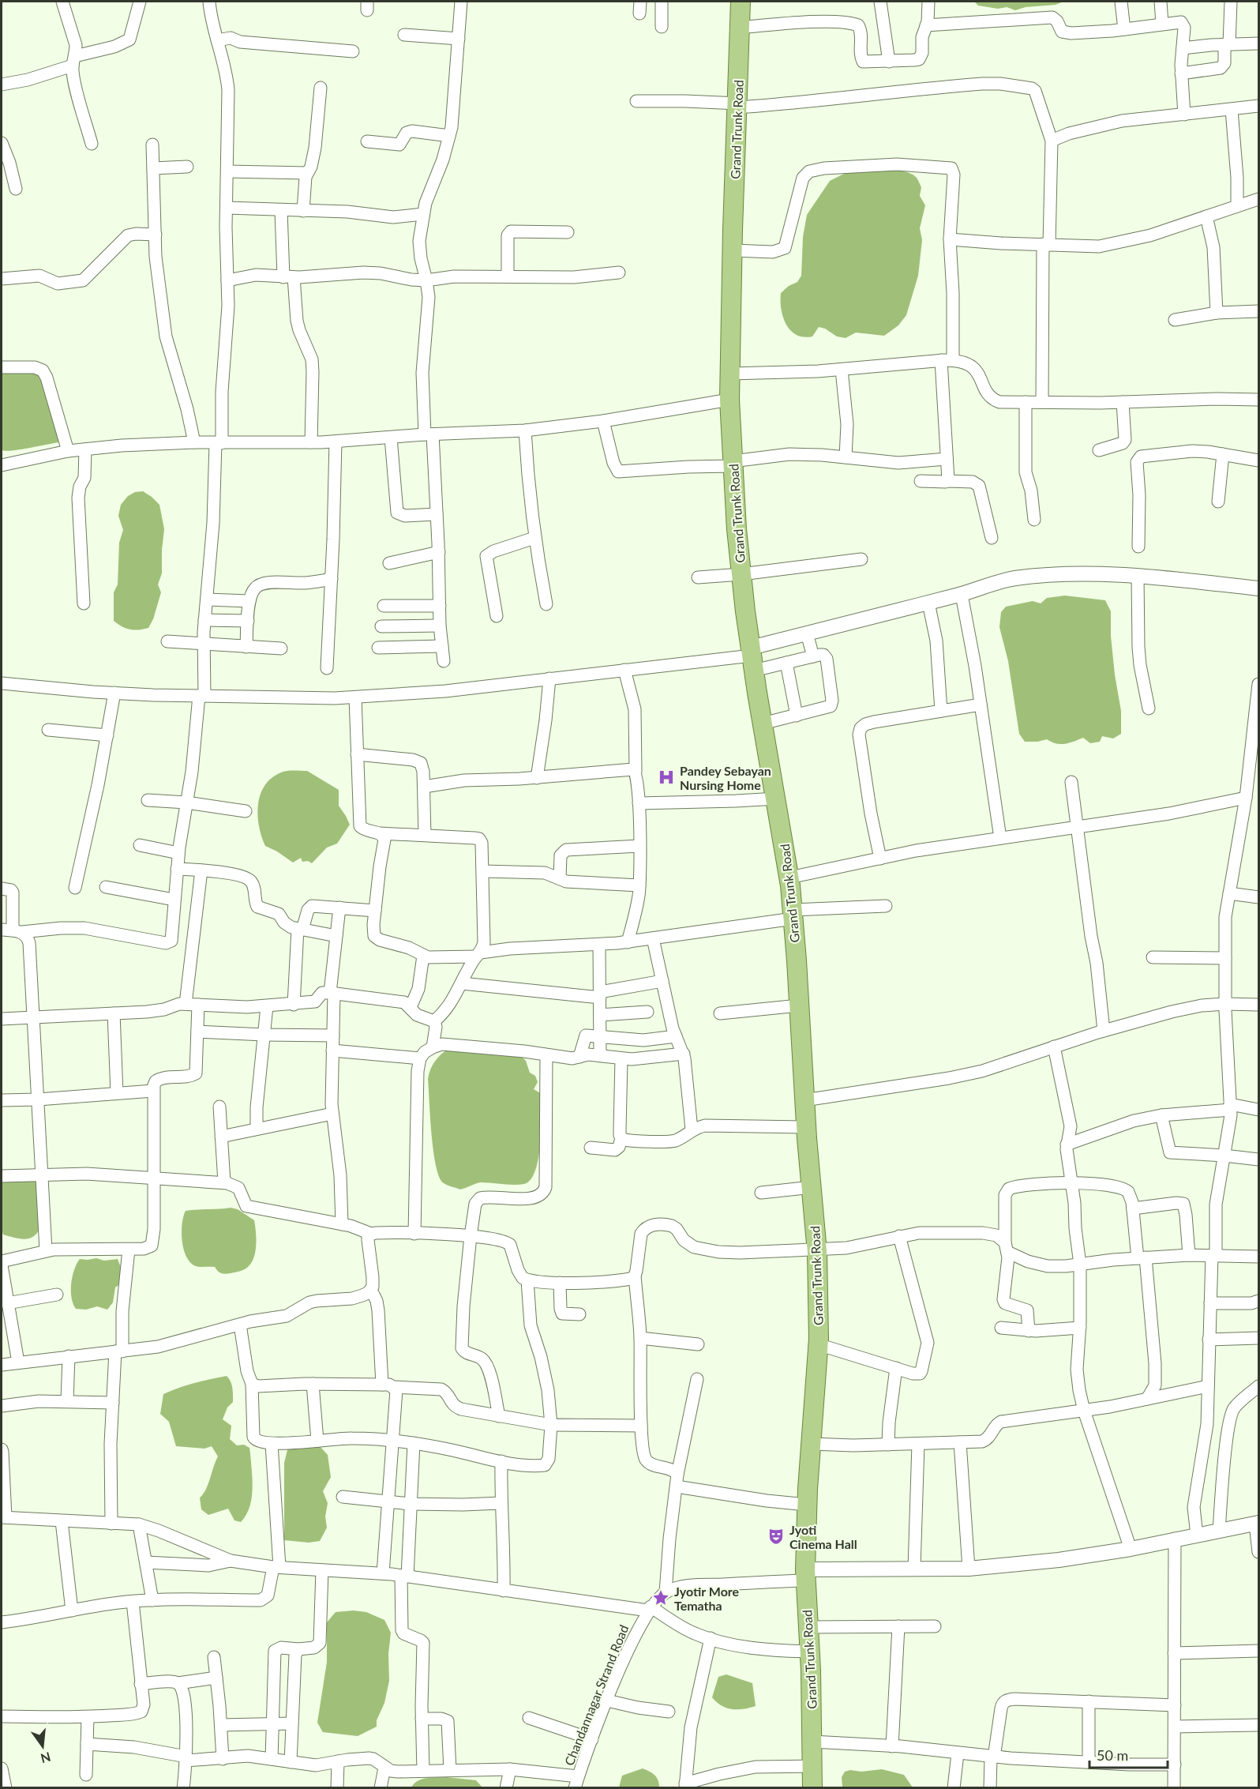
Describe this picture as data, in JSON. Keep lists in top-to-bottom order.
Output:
{
  "streets": {
    "main road": ["Grand Trunk Road"],
    "street": ["Chandannagar Strand Road"]
  },
  "crossings": [
    ["Grand Trunk Road", "Chandannagar Strand Road"]
  ],
  "places": {
    "hospital": ["Pandey Sebayan Nursing Home"],
    "theatre": ["Jyoti Cinema Hall"],
    "place": ["Jyotir More Tematha"]
  },
  "scale_bar": "50 m",
  "north": "bottom"
}
